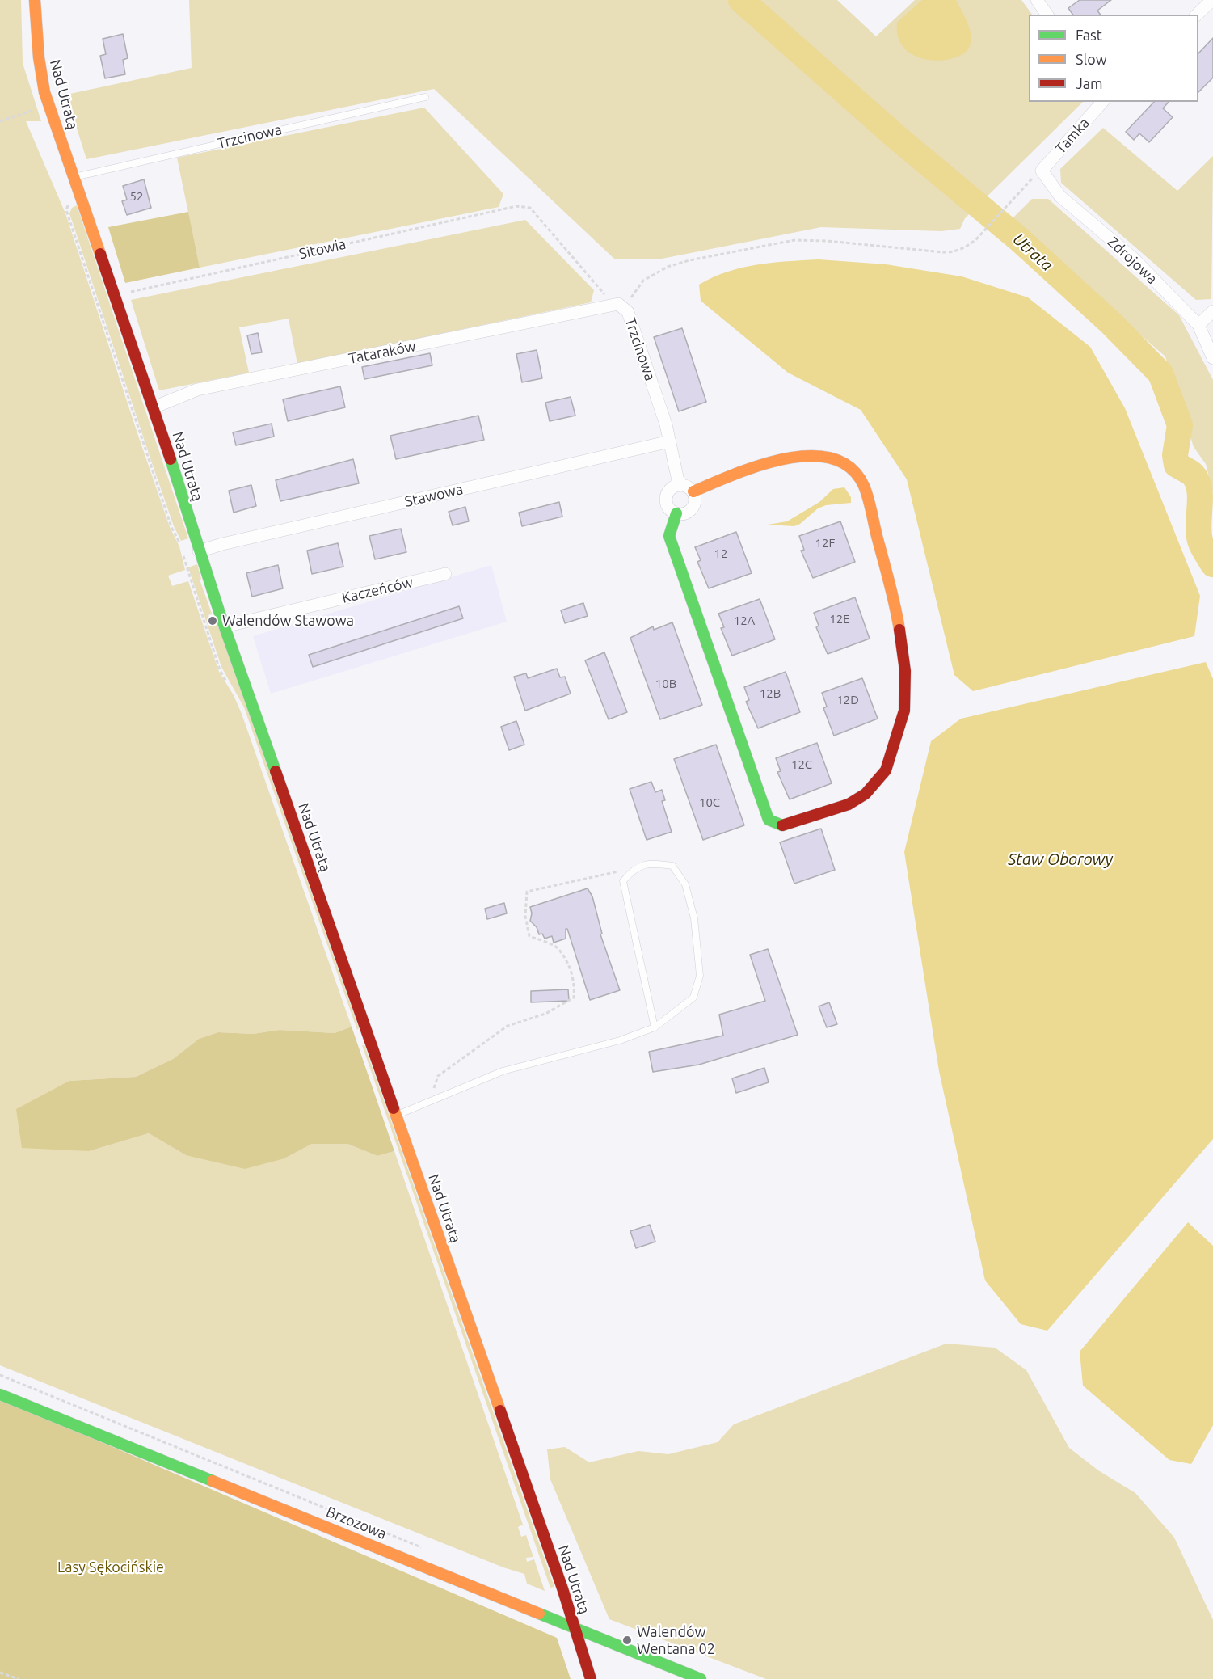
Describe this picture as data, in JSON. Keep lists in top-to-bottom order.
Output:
{
  "streets": {
    "street": [
      "Nad Utratą",
      "Tamka",
      "Trzcinowa",
      "Zdrojowa",
      "Tataraków",
      "Stawowa",
      "Kaczeńców",
      "Brzozowa"
    ],
    "path": ["Sitowia"]
  },
  "crossings": [
    ["Nad Utratą", "Trzcinowa"],
    ["Nad Utratą", "Sitowia"],
    ["Nad Utratą", "Tataraków"],
    ["Nad Utratą", "Stawowa"],
    ["Nad Utratą", "Kaczeńców"],
    ["Nad Utratą", "Brzozowa"],
    ["Tamka", "Zdrojowa"],
    ["Trzcinowa", "Sitowia"],
    ["Trzcinowa", "Tataraków"],
    ["Trzcinowa", "Stawowa"]
  ],
  "water": ["Utrata", "Staw Oborowy"],
  "parks": ["Lasy Sękocińskie"],
  "places": ["Walendów Stawowa", "Walendów Wentana 02"],
  "house_numbers": [
    "52",
    "12F",
    "12",
    "12E",
    "12A",
    "10B",
    "12B",
    "12D",
    "12C",
    "10C"
  ],
  "legend": ["Fast", "Slow", "Jam"]
}
